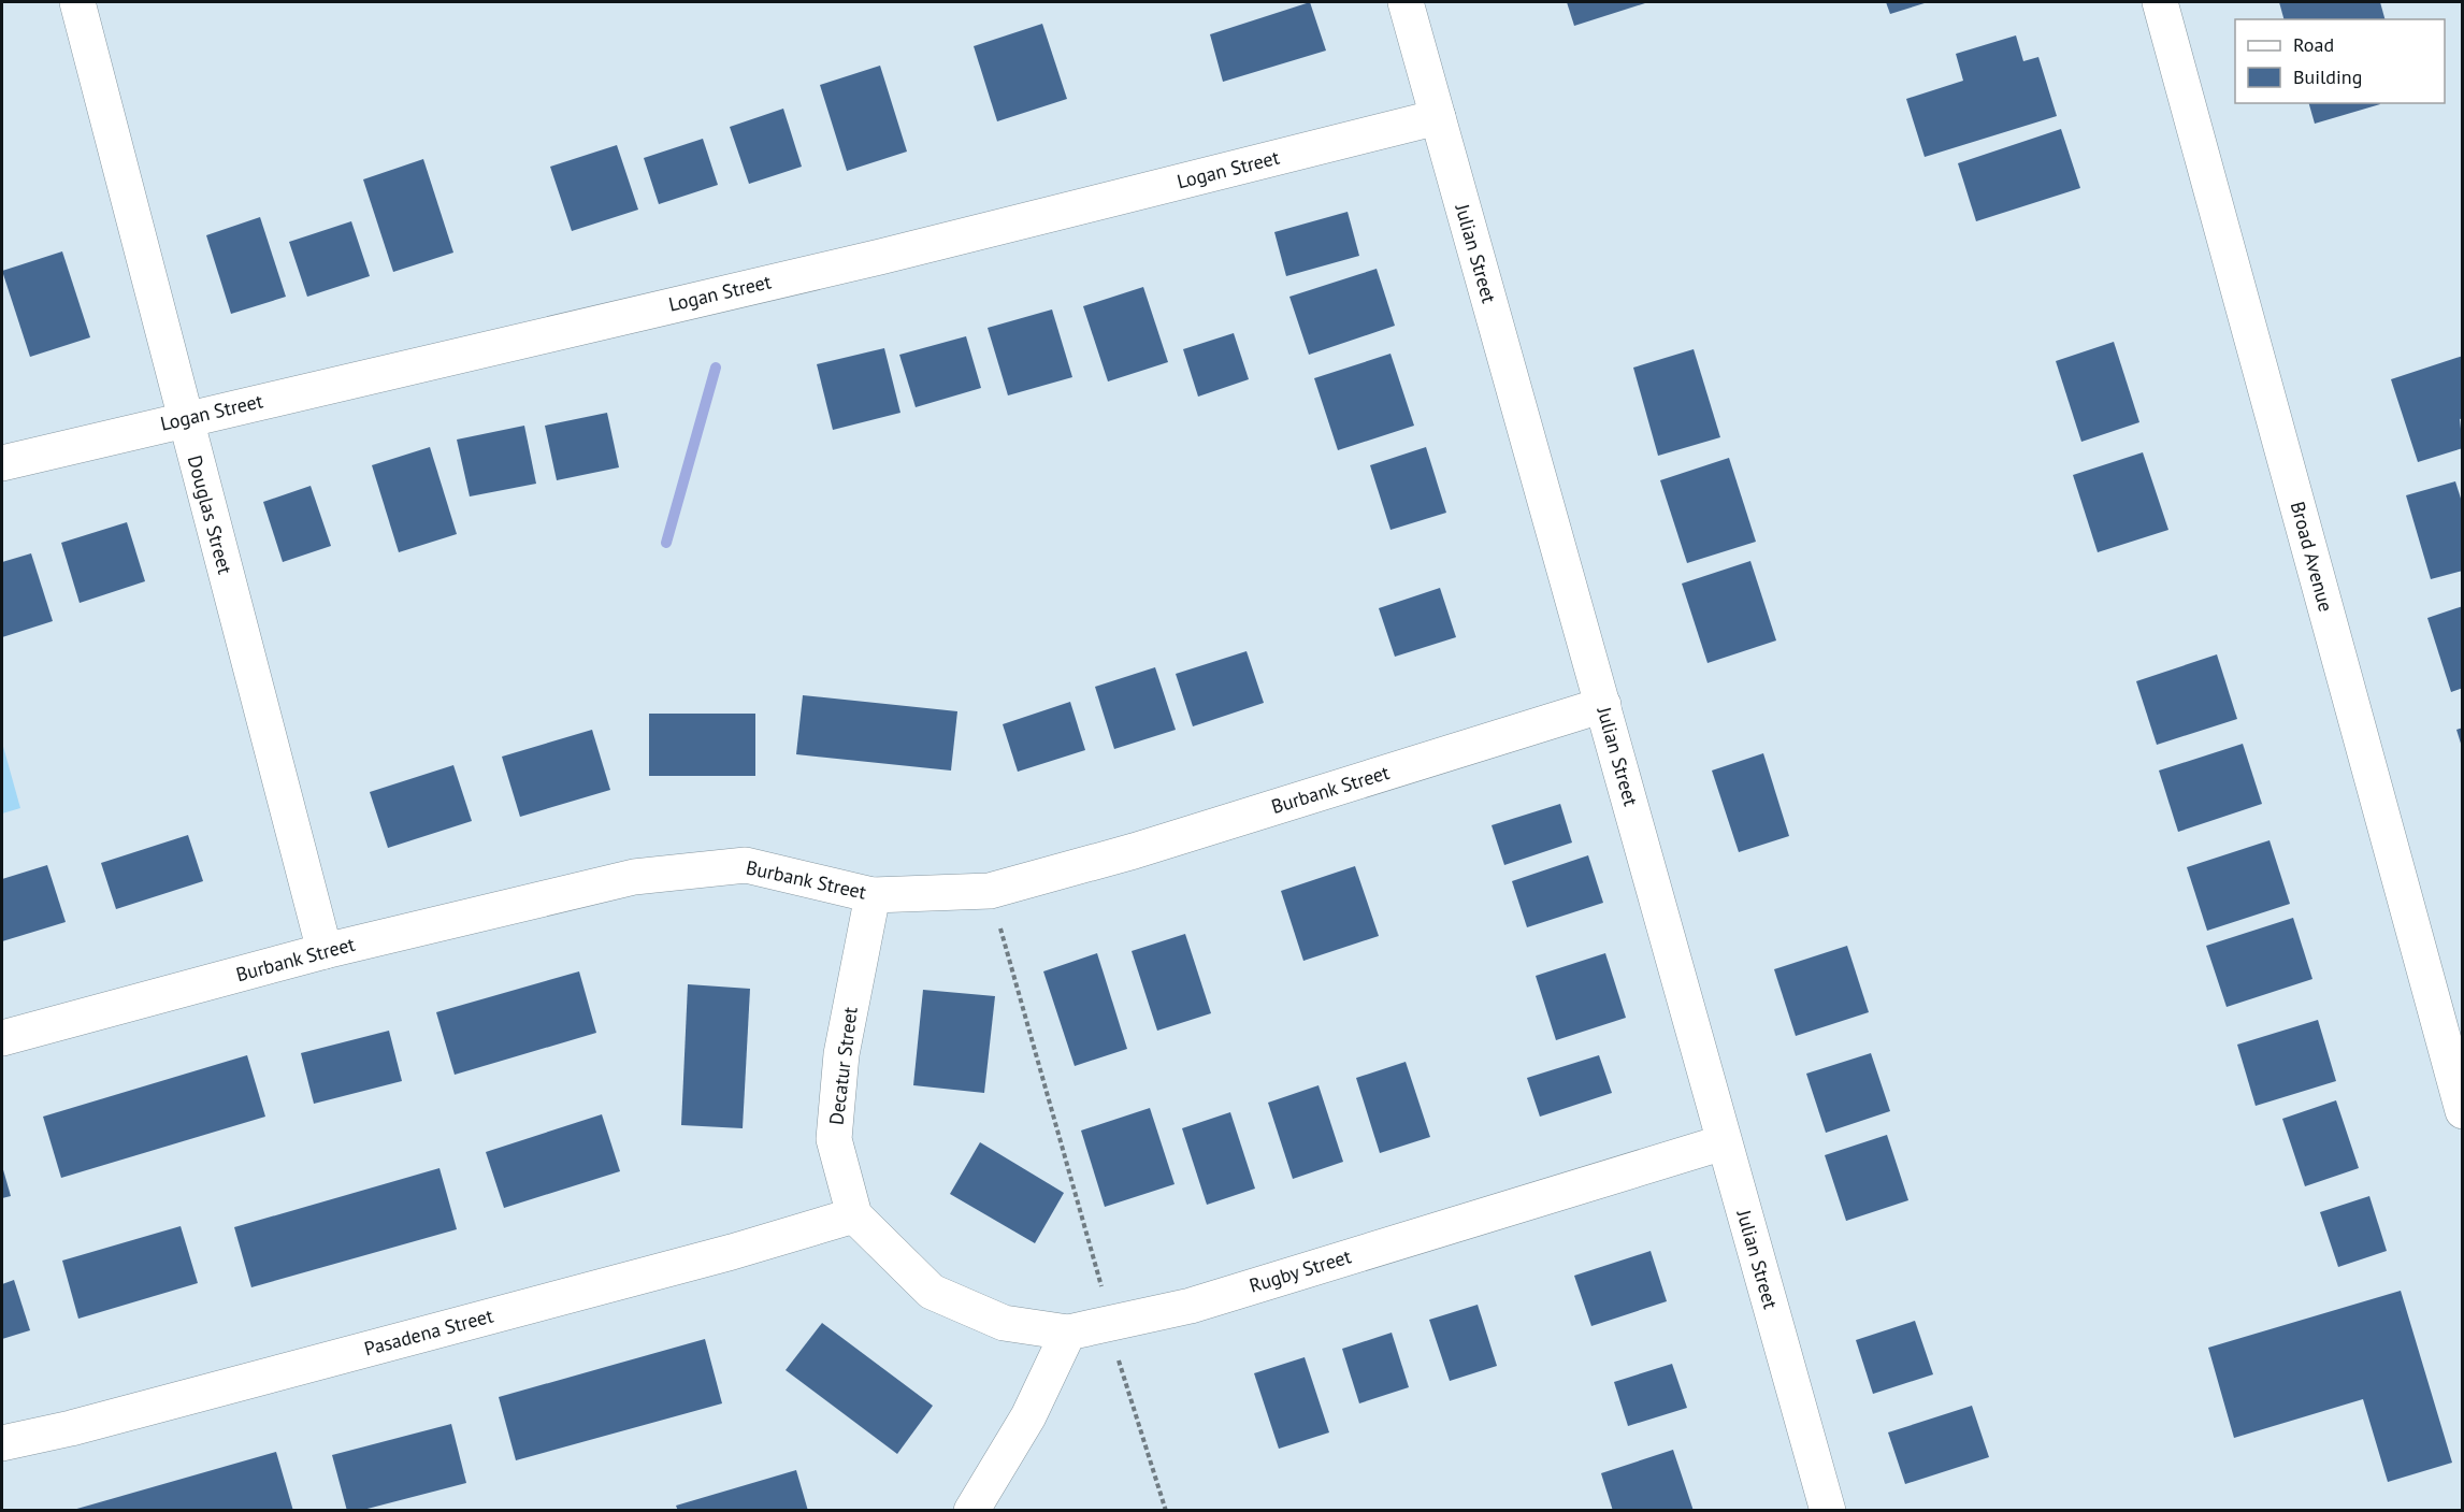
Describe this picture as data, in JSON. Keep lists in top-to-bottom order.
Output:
{
  "streets": {
    "street": [
      "Logan Street",
      "Julian Street",
      "Douglas Street",
      "Broad Avenue",
      "Burbank Street",
      "Decatur Street",
      "Rugby Street",
      "Pasadena Street"
    ]
  },
  "crossings": [
    ["Logan Street", "Julian Street"],
    ["Logan Street", "Douglas Street"],
    ["Julian Street", "Burbank Street"],
    ["Julian Street", "Rugby Street"],
    ["Douglas Street", "Burbank Street"],
    ["Burbank Street", "Decatur Street"],
    ["Decatur Street", "Pasadena Street"]
  ],
  "legend": ["Road", "Building"]
}
